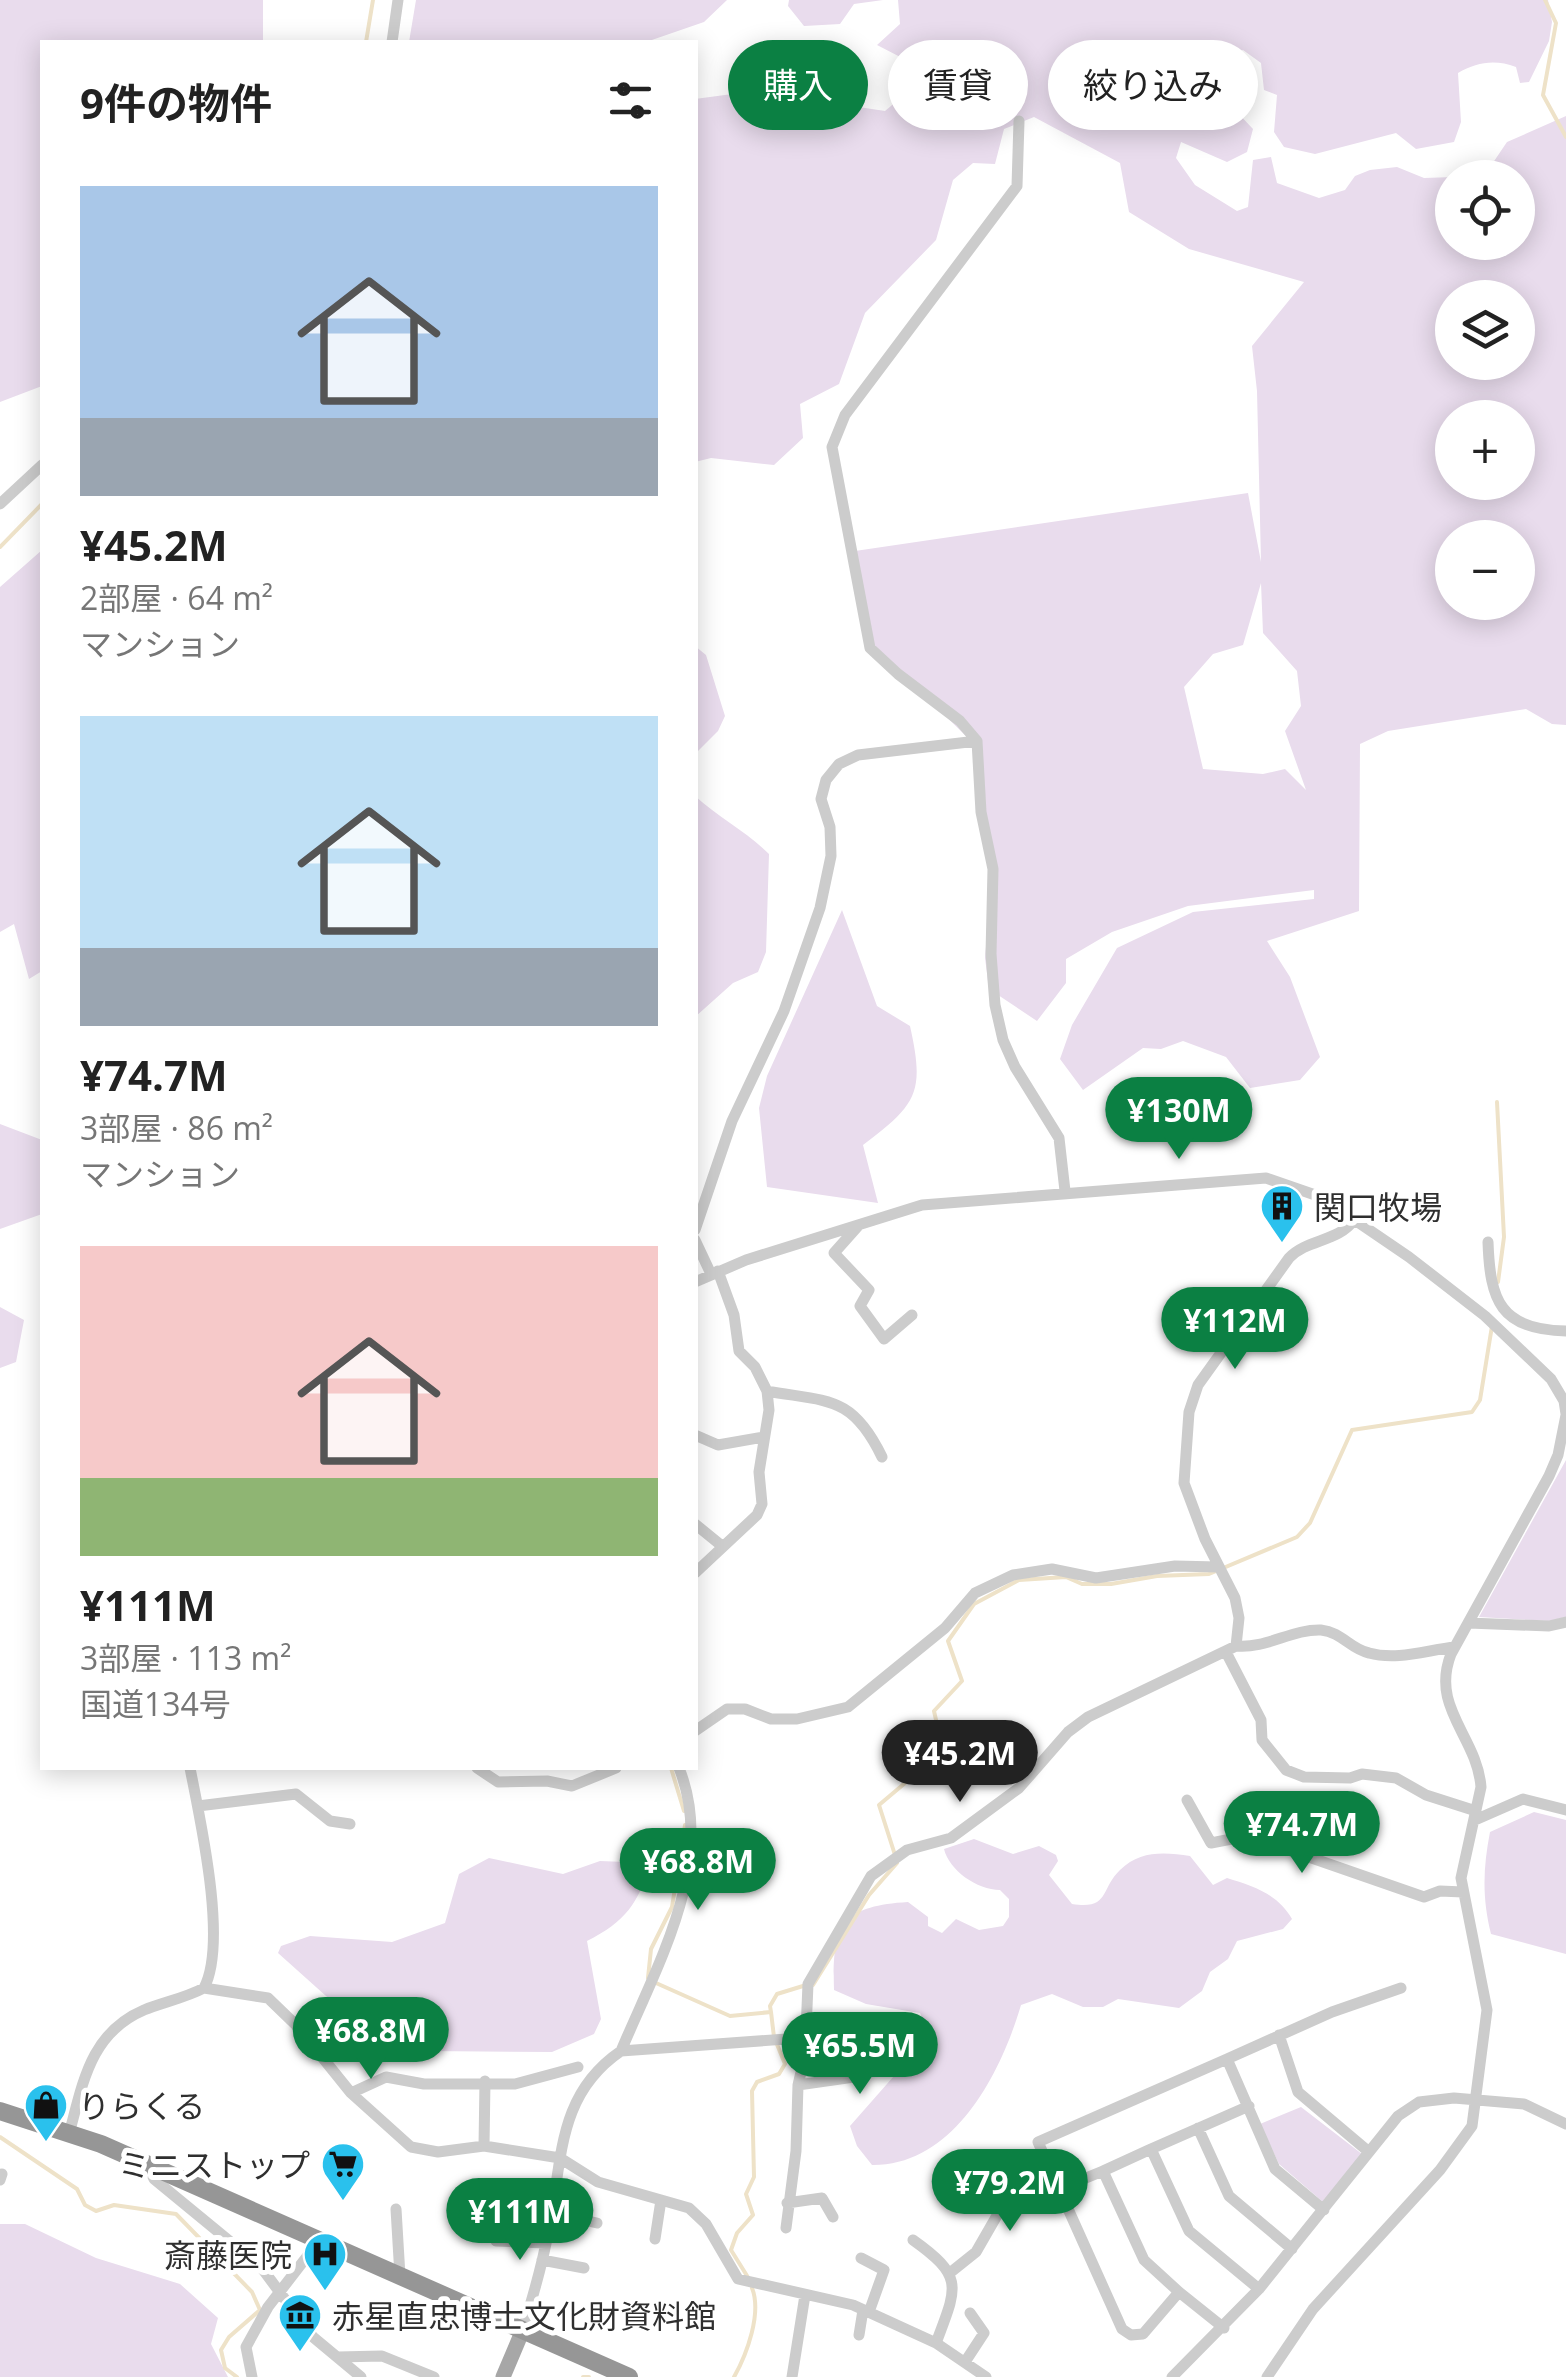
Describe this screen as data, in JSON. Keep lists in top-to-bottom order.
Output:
{
  "places": {
    "building": ["関口牧場"],
    "shop": ["りらくる"],
    "supermarket": ["ミニストップ"],
    "hospital": ["斎藤医院"],
    "museum": ["赤星直忠博士文化財資料館"]
  },
  "page": {
    "chip": ["購入", "賃貸", "絞り込み"],
    "heading": "9件の物件",
    "map_buttons": ["+", "−"],
    "list": [
      {
        "name": "¥45.2M",
        "note": "2部屋 · 64 m² · マンション"
      },
      {
        "name": "¥74.7M",
        "note": "3部屋 · 86 m² · マンション"
      },
      {
        "name": "¥111M",
        "note": "3部屋 · 113 m² · 国道134号"
      }
    ],
    "price": [
      "¥130M",
      "¥112M",
      "¥45.2M",
      "¥74.7M",
      "¥68.8M",
      "¥68.8M",
      "¥65.5M",
      "¥79.2M",
      "¥111M"
    ]
  }
}
